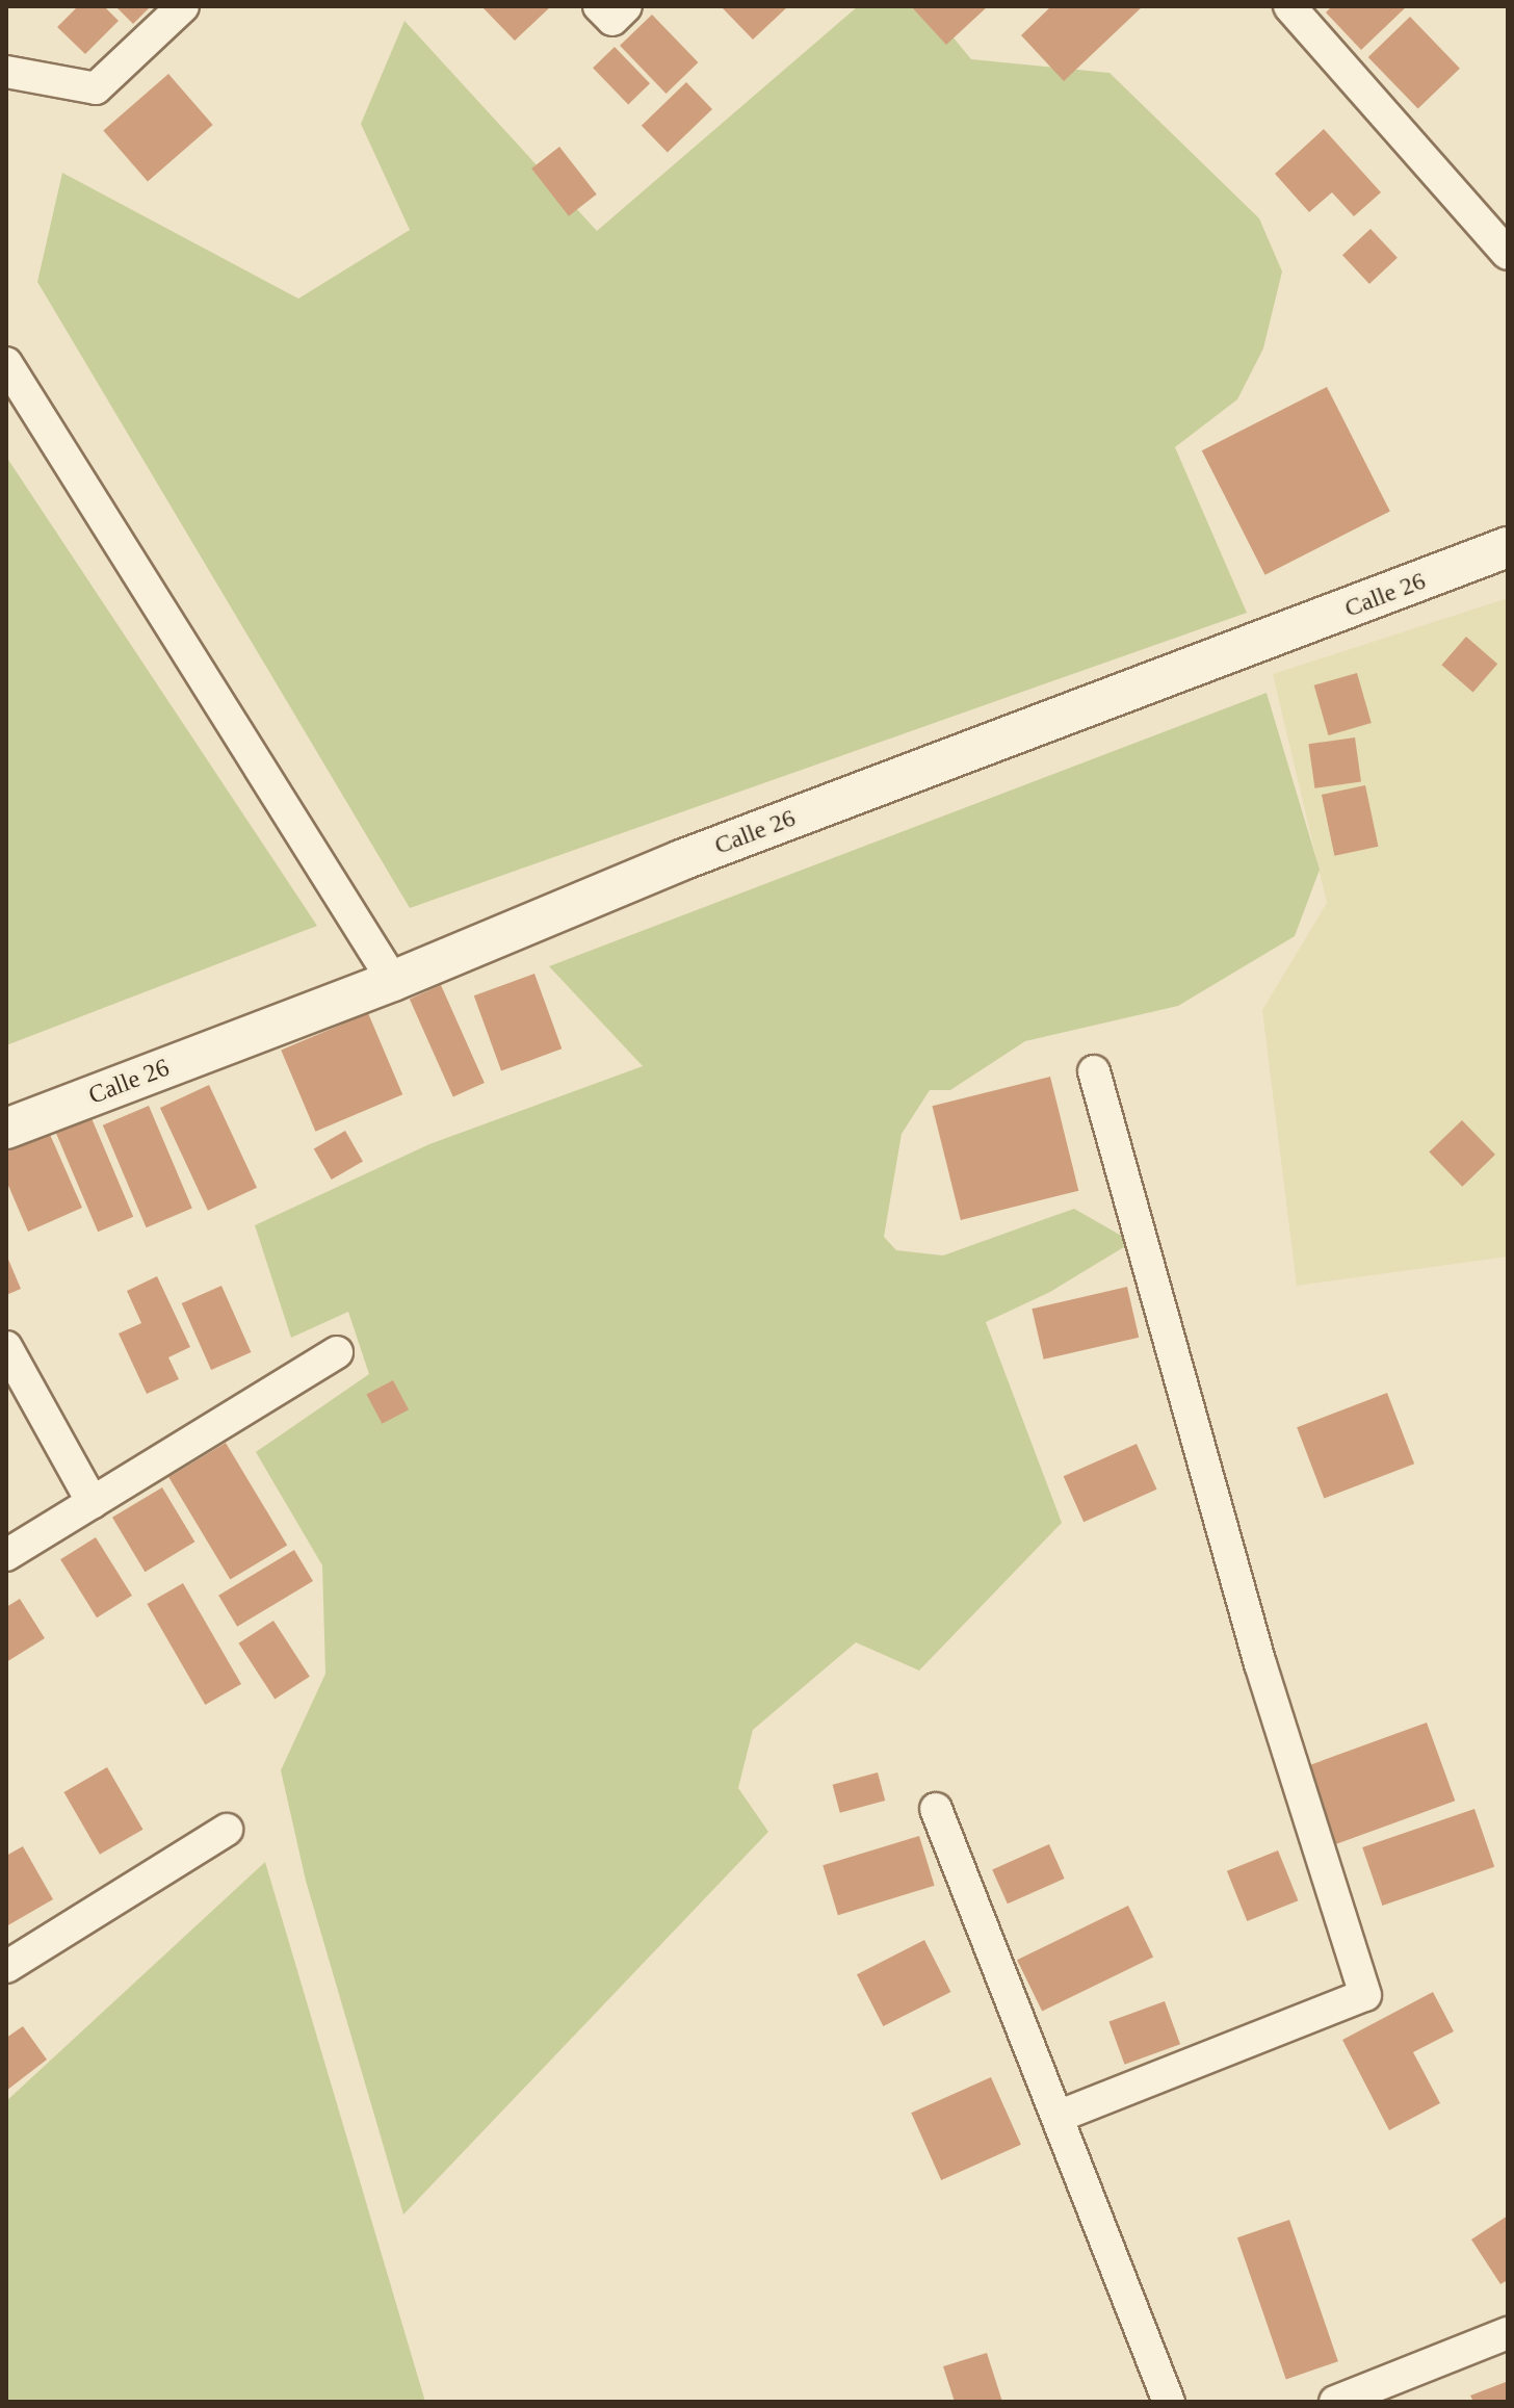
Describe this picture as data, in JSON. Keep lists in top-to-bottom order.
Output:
{
  "streets": {
    "street": ["Calle 26"]
  }
}
